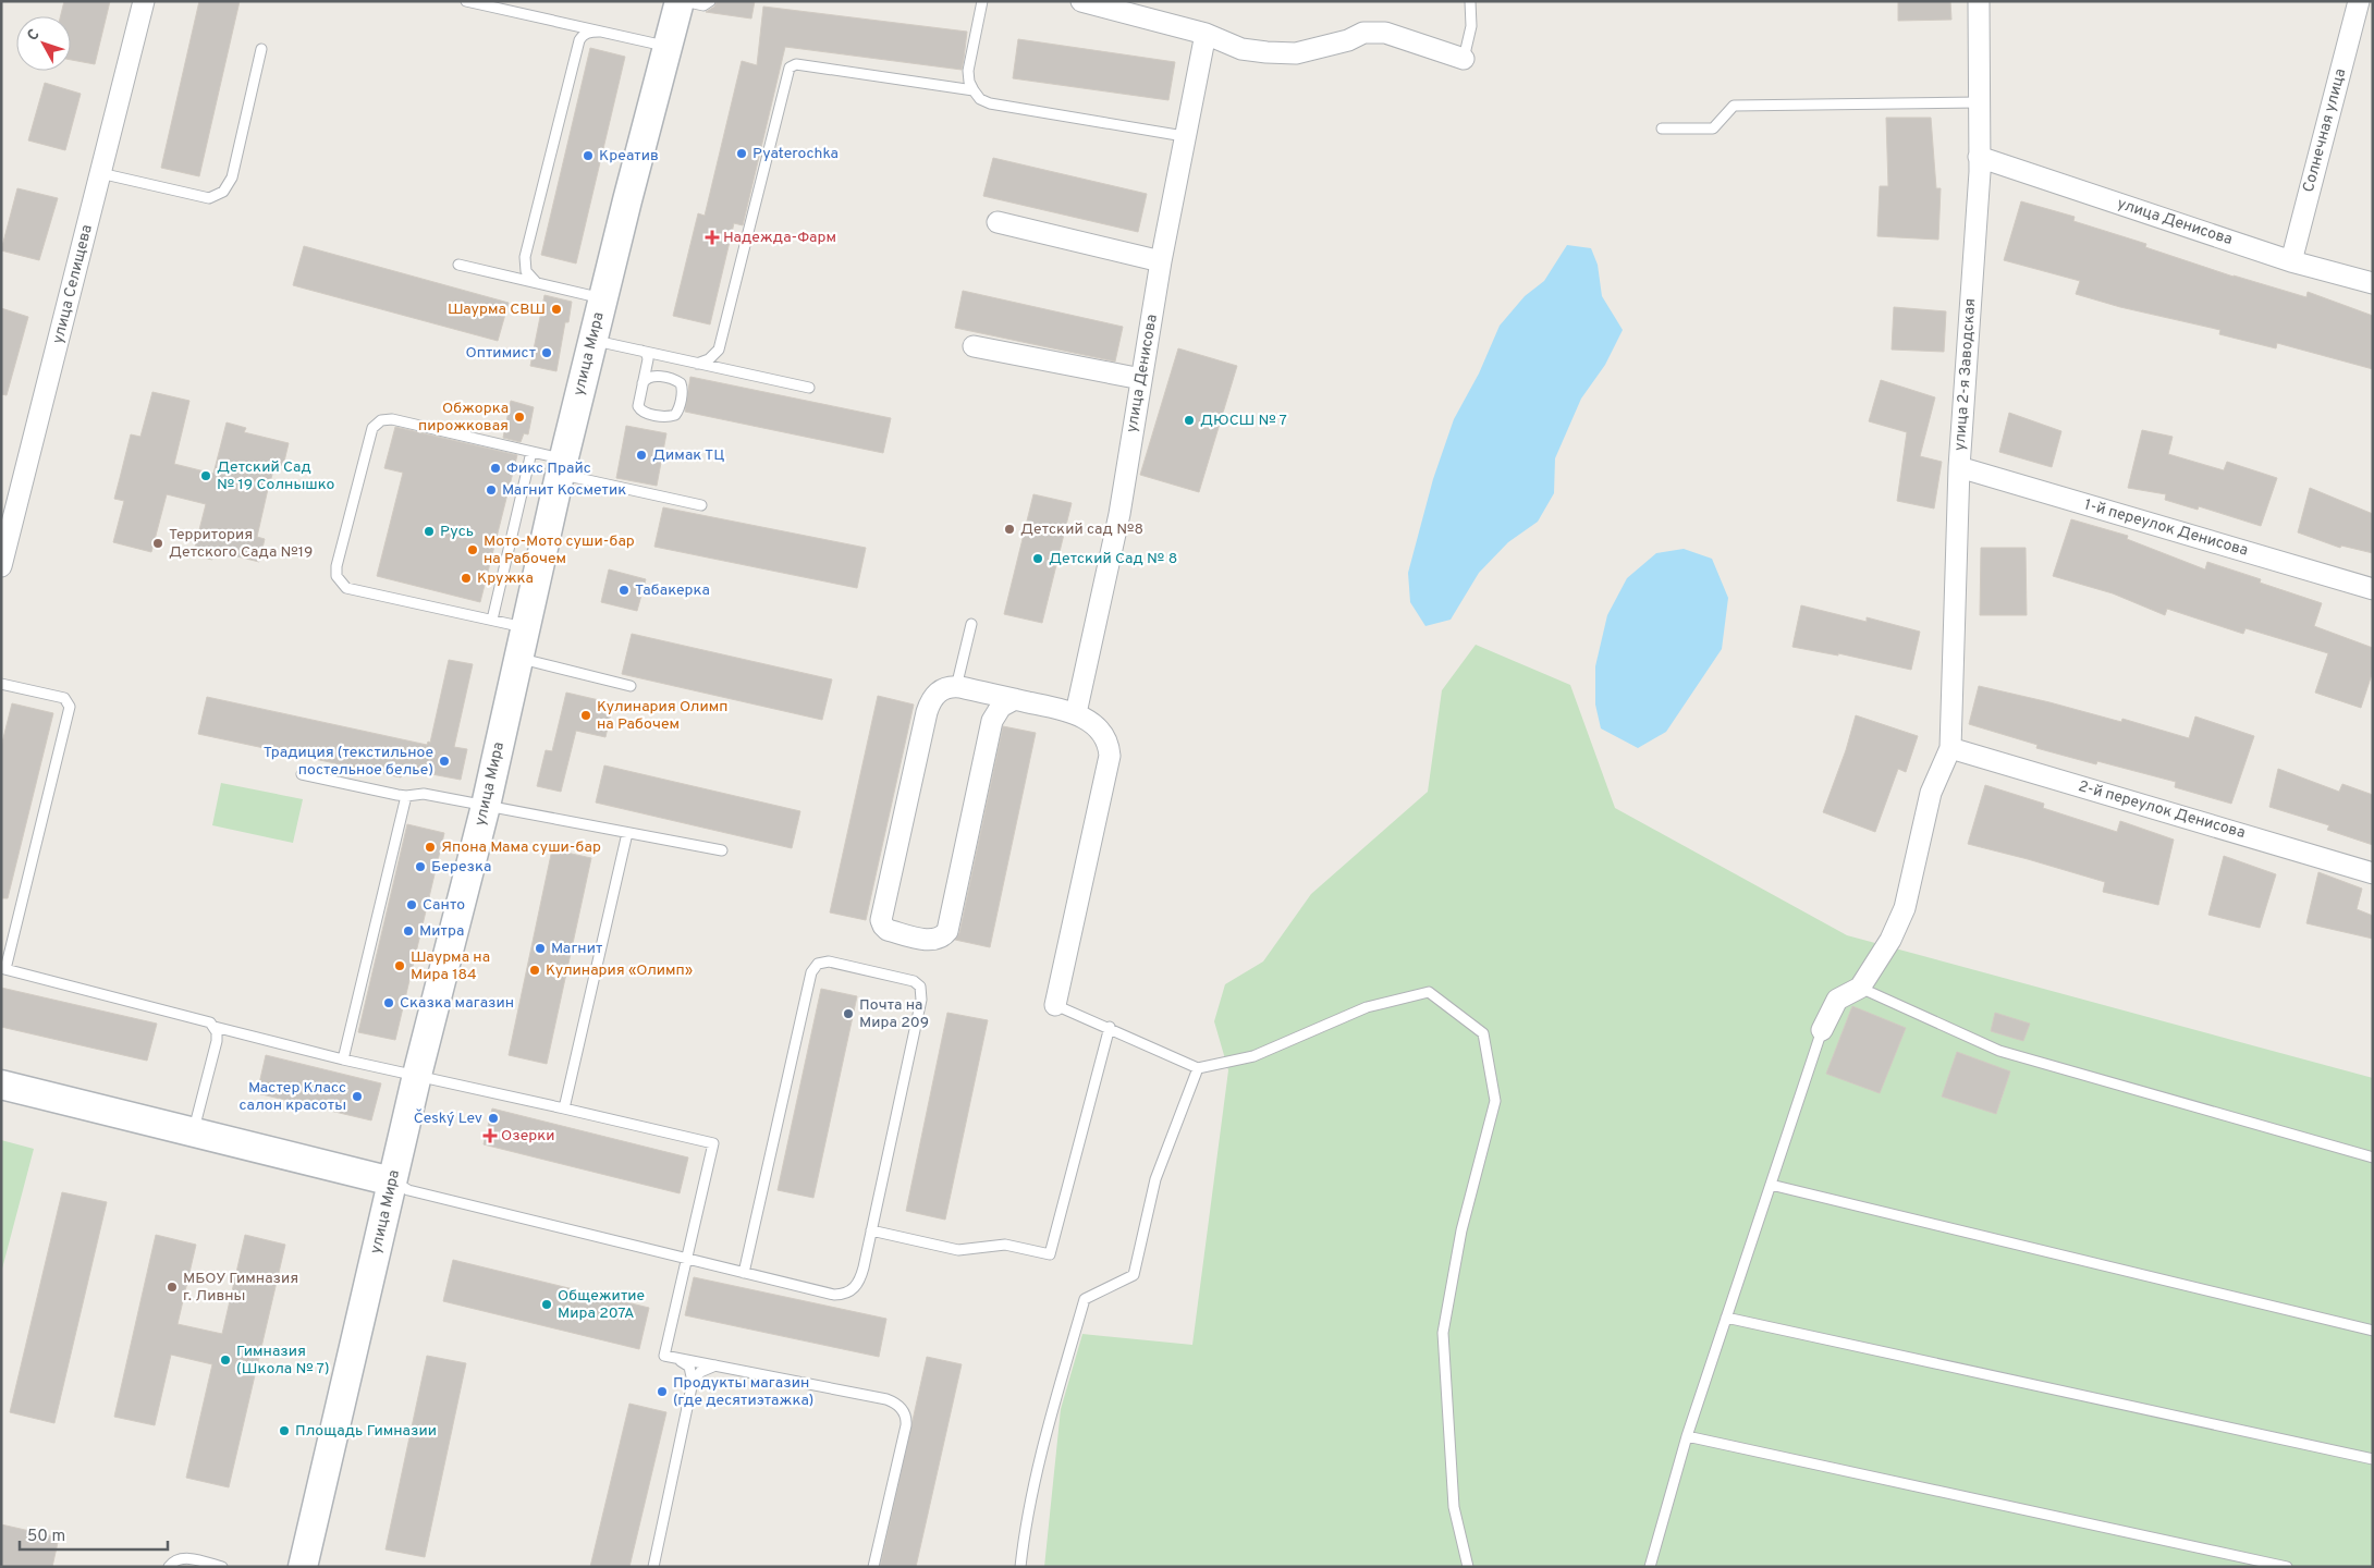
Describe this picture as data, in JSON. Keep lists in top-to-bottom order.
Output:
{
  "streets": {
    "street": [
      "Солнечная улица",
      "улица Денисова",
      "улица Селищева",
      "улица Мира",
      "улица 2-я Заводская",
      "1-й переулок Денисова",
      "2-й переулок Денисова"
    ]
  },
  "crossings": [
    ["Солнечная улица", "улица Денисова"],
    ["улица Денисова", "улица 2-я Заводская"],
    ["улица 2-я Заводская", "1-й переулок Денисова"],
    ["улица 2-я Заводская", "2-й переулок Денисова"]
  ],
  "places": {
    "other": [
      "Pyaterochka",
      "Креатив",
      "Шаурма СВШ",
      "Оптимист",
      "Обжорка пирожковая",
      "ДЮСШ № 7",
      "Димак ТЦ",
      "Фикс Прайс",
      "Детский Сад № 19 Солнышко",
      "Магнит Косметик",
      "Детский сад №8",
      "Русь",
      "Территория Детского Сада №19",
      "Мото-Мото суши-бар на Рабочем",
      "Детский Сад № 8",
      "Кружка",
      "Табакерка",
      "Кулинария Олимп на Рабочем",
      "Традиция (текстильное постельное белье)",
      "Япона Мама суши-бар",
      "Березка",
      "Санто",
      "Митра",
      "Магнит",
      "Шаурма на Мира 184",
      "Кулинария «Олимп»",
      "Сказка магазин",
      "Почта на Мира 209",
      "Мастер Класс салон красоты",
      "Český Lev",
      "МБОУ Гимназия г. Ливны",
      "Общежитие Мира 207А",
      "Гимназия (Школа № 7)",
      "Продукты магазин (где десятиэтажка)",
      "Площадь Гимназии"
    ],
    "health": ["Надежда-Фарм", "Озерки"]
  },
  "scale_bar": "50 m",
  "north": "top left"
}
